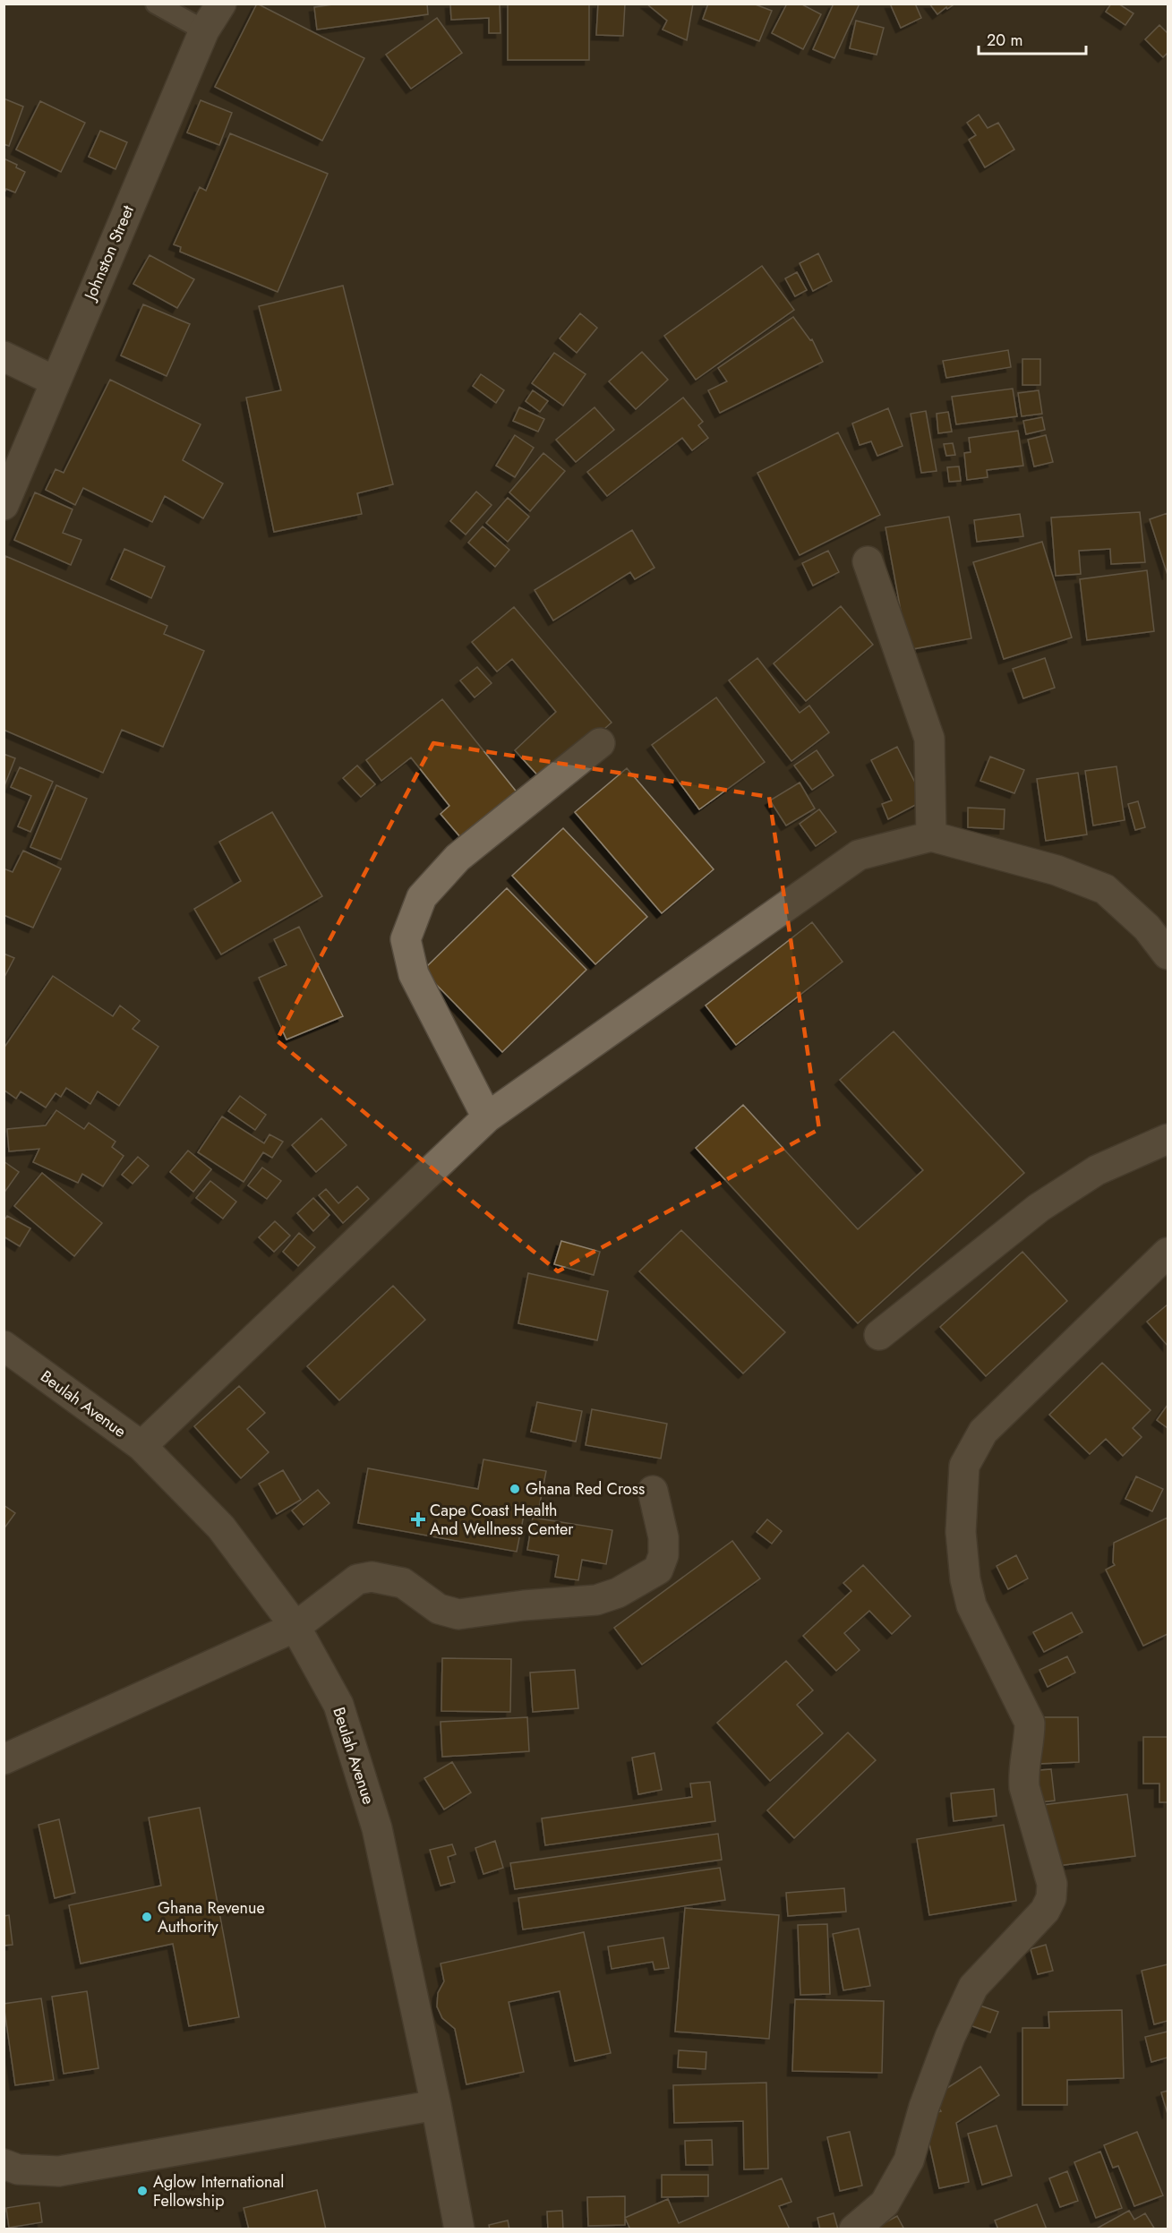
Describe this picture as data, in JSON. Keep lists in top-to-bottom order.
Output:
{
  "streets": {
    "street": ["Johnston Street", "Beulah Avenue"]
  },
  "places": {
    "other": ["Ghana Red Cross", "Ghana Revenue Authority", "Aglow International Fellowship"],
    "health": ["Cape Coast Health And Wellness Center"]
  },
  "scale_bar": "20 m"
}
